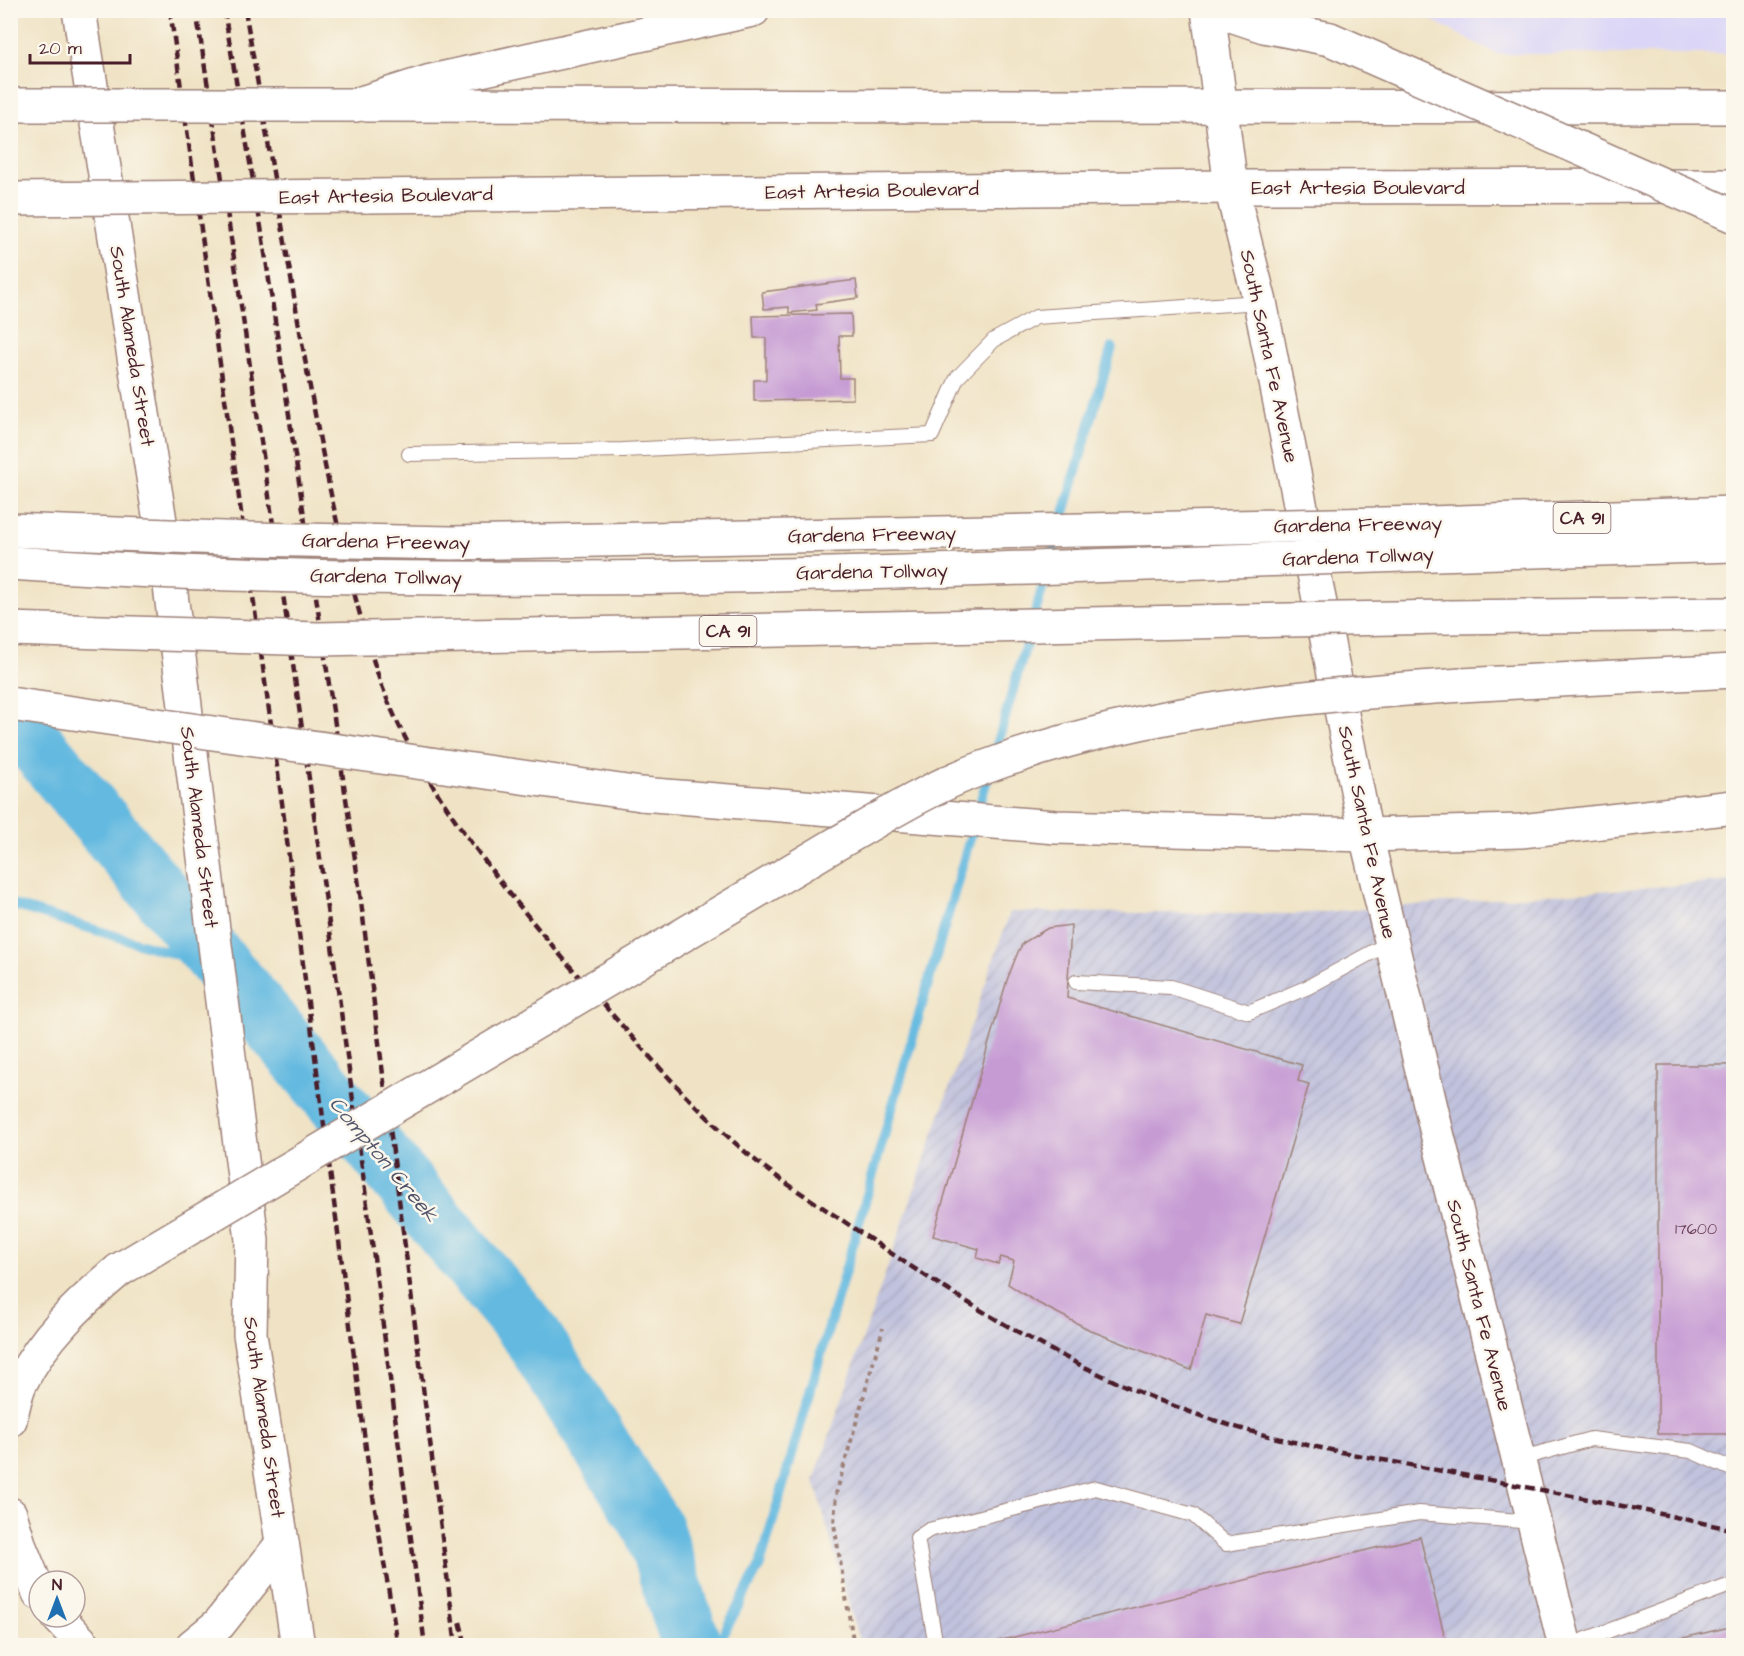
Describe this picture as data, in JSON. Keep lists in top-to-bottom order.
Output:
{
  "streets": {
    "main road": [
      "East Artesia Boulevard",
      "South Alameda Street",
      "South Santa Fe Avenue",
      "CA 91",
      "Gardena Freeway",
      "Gardena Tollway"
    ]
  },
  "crossings": [
    ["East Artesia Boulevard", "South Santa Fe Avenue"],
    ["Gardena Freeway", "Gardena Tollway"]
  ],
  "water": ["Compton Creek"],
  "house_numbers": ["17600"],
  "scale_bar": "20 m",
  "north": "top"
}
